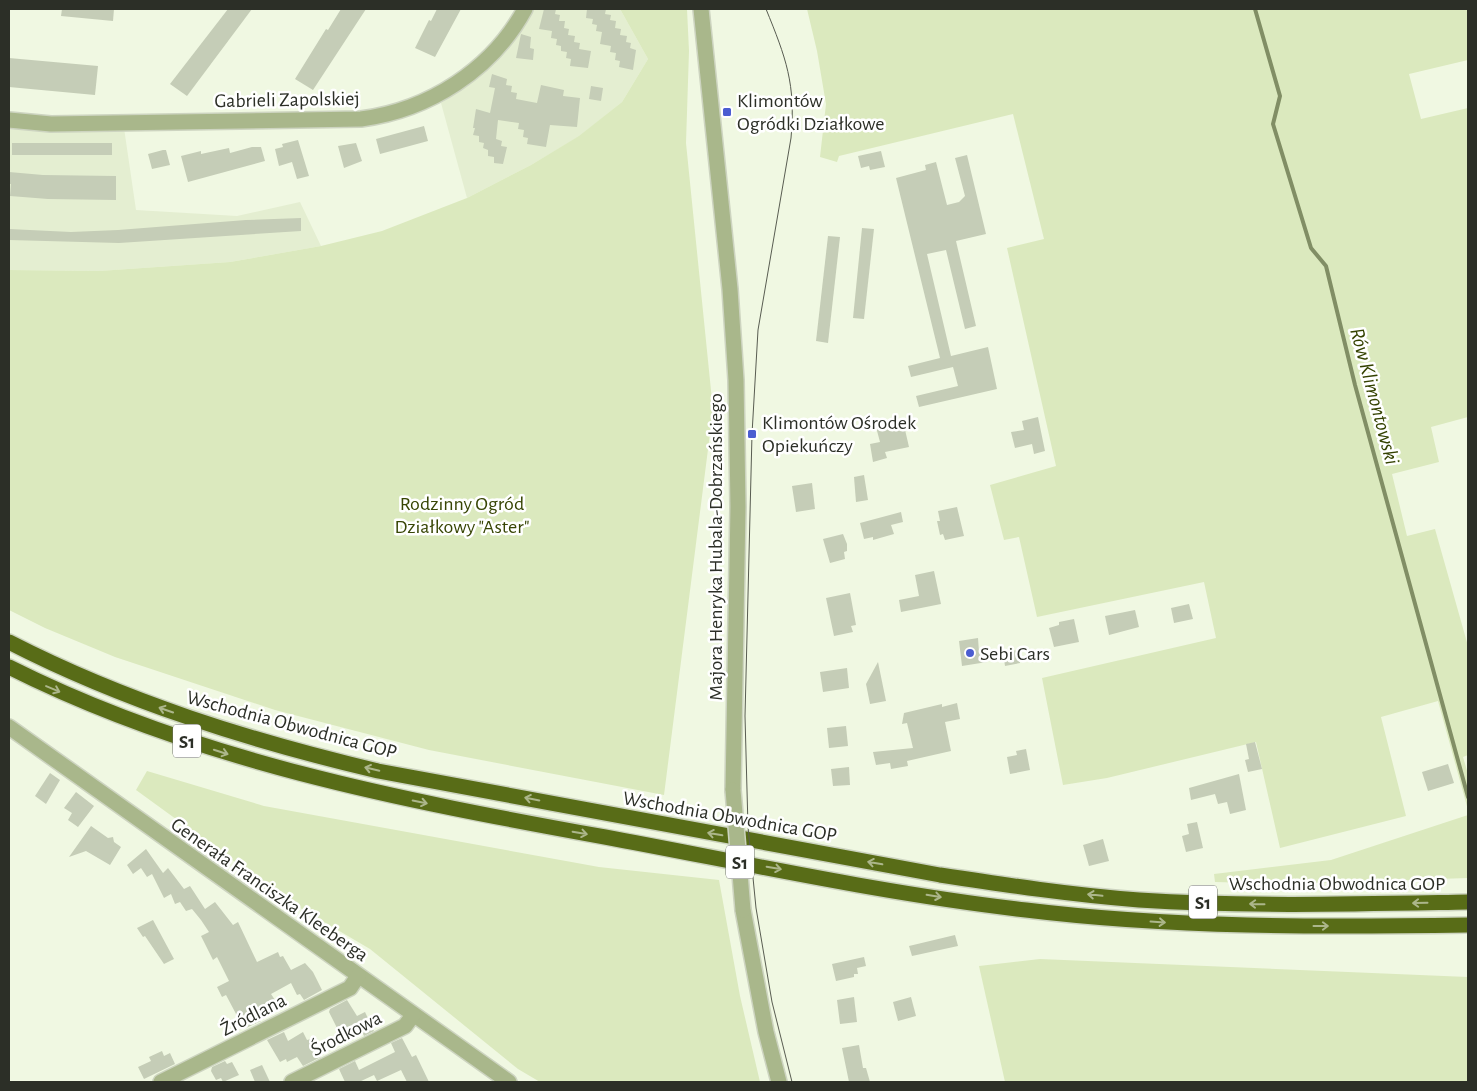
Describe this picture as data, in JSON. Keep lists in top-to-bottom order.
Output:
{
  "streets": {
    "highway": ["Wschodnia Obwodnica GOP", "S1"],
    "street": [
      "Gabrieli Zapolskiej",
      "Majora Henryka Hubala-Dobrzańskiego",
      "Generała Franciszka Kleeberga",
      "Źródlana",
      "Środkowa"
    ]
  },
  "crossings": [
    ["Generała Franciszka Kleeberga", "Źródlana"],
    ["Generała Franciszka Kleeberga", "Środkowa"]
  ],
  "water": ["Rów Klimontowski"],
  "parks": ["Rodzinny Ogród Działkowy \"Aster\""],
  "places": {
    "transit": ["Klimontów Ogródki Działkowe", "Klimontów Ośrodek Opiekuńczy"],
    "other": ["Sebi Cars"]
  }
}
